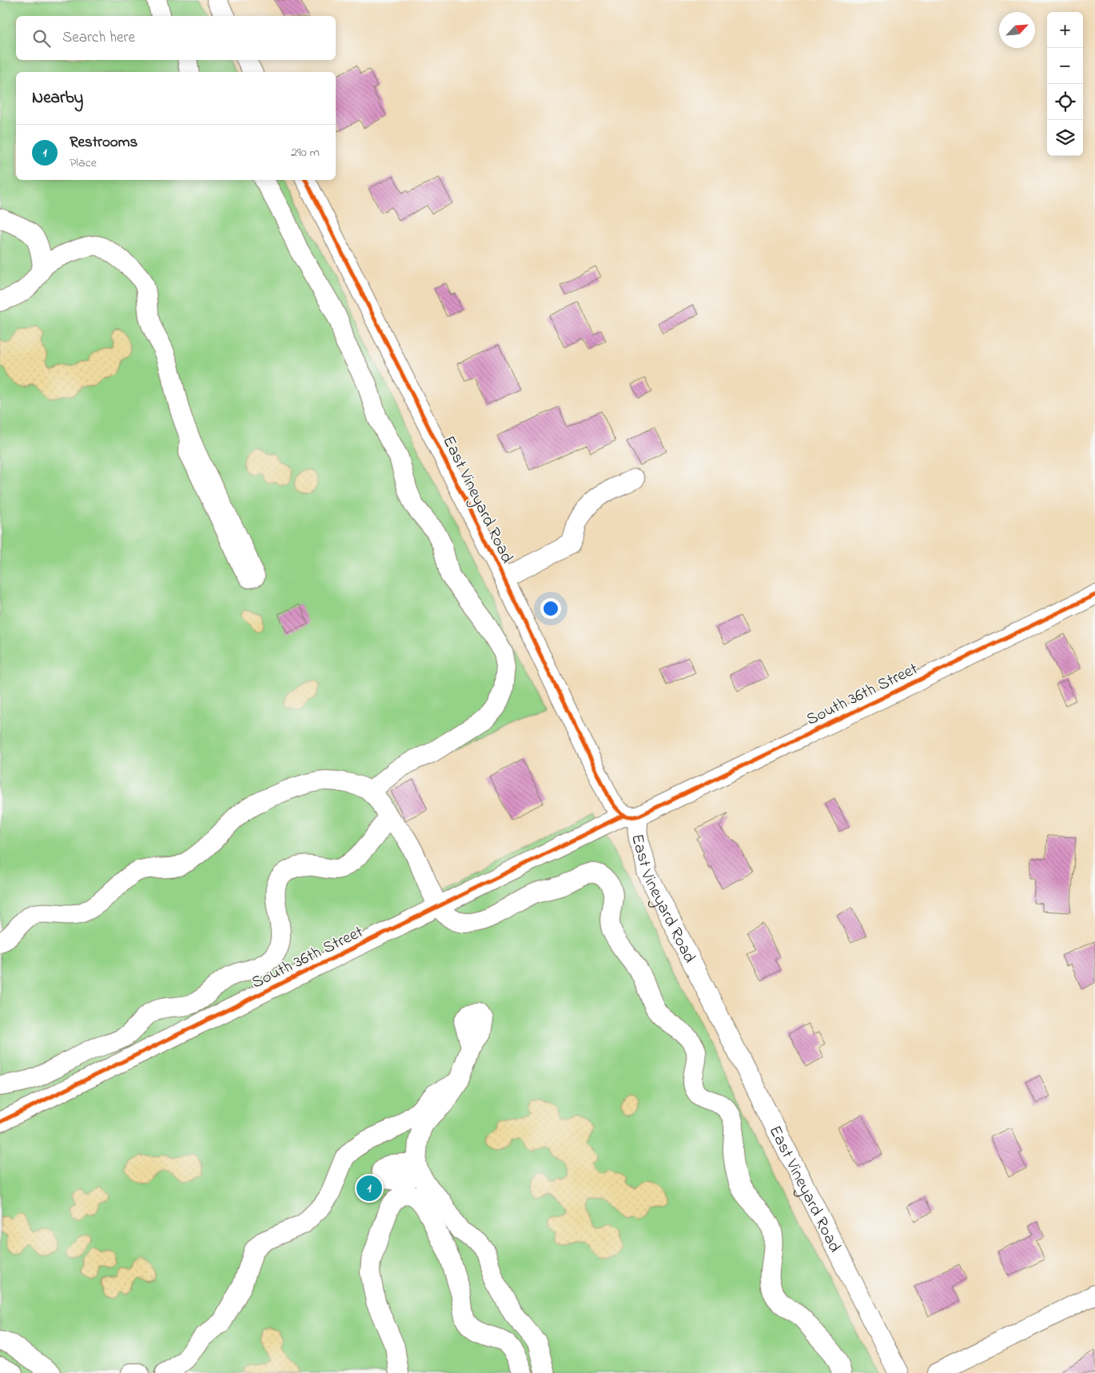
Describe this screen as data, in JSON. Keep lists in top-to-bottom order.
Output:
{
  "streets": {
    "street": ["East Vineyard Road", "South 36th Street"]
  },
  "crossings": [
    ["East Vineyard Road", "South 36th Street"]
  ],
  "north": "top right",
  "page": {
    "map_buttons": ["+", "−"],
    "search": "Search here",
    "heading": "Nearby",
    "list": [
      {
        "mark": "1",
        "name": "Restrooms",
        "note": "Place",
        "value": "290 m"
      }
    ],
    "pins": "1"
  }
}
